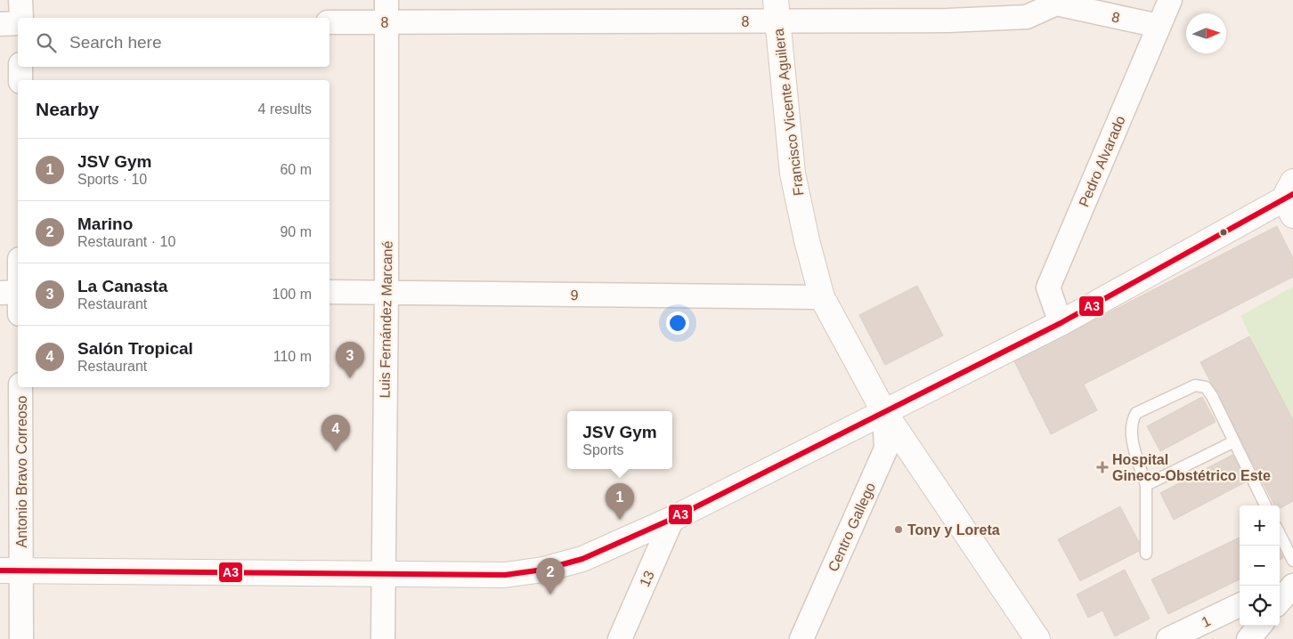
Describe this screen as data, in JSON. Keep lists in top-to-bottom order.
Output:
{
  "streets": {
    "main road": ["Francisco Vicente Aguilera"],
    "street": [
      "8",
      "Pedro Alvarado",
      "9",
      "Luis Fernández Marcané",
      "Antonio Bravo Correoso",
      "Centro Gallego",
      "13",
      "1"
    ]
  },
  "crossings": [
    ["8", "Francisco Vicente Aguilera"],
    ["8", "Pedro Alvarado"],
    ["8", "Luis Fernández Marcané"],
    ["Francisco Vicente Aguilera", "9"],
    ["Francisco Vicente Aguilera", "Centro Gallego"],
    ["9", "Luis Fernández Marcané"]
  ],
  "places": {
    "health": ["Hospital Gineco-Obstétrico Este"],
    "other": ["Tony y Loreta"]
  },
  "lines": ["transit line A3"],
  "north": "right",
  "page": {
    "search": "Search here",
    "heading": ["Nearby", "4 results"],
    "list": [
      {
        "mark": "1",
        "name": "JSV Gym",
        "note": "Sports · 10",
        "value": "60 m"
      },
      {
        "mark": "2",
        "name": "Marino",
        "note": "Restaurant · 10",
        "value": "90 m"
      },
      {
        "mark": "3",
        "name": "La Canasta",
        "note": "Restaurant",
        "value": "100 m"
      },
      {
        "mark": "4",
        "name": "Salón Tropical",
        "note": "Restaurant",
        "value": "110 m"
      }
    ],
    "pins": [
      "3",
      "4",
      "1",
      "2"
    ],
    "popup": ["JSV Gym", "Sports"],
    "map_buttons": ["+", "−"]
  }
}
